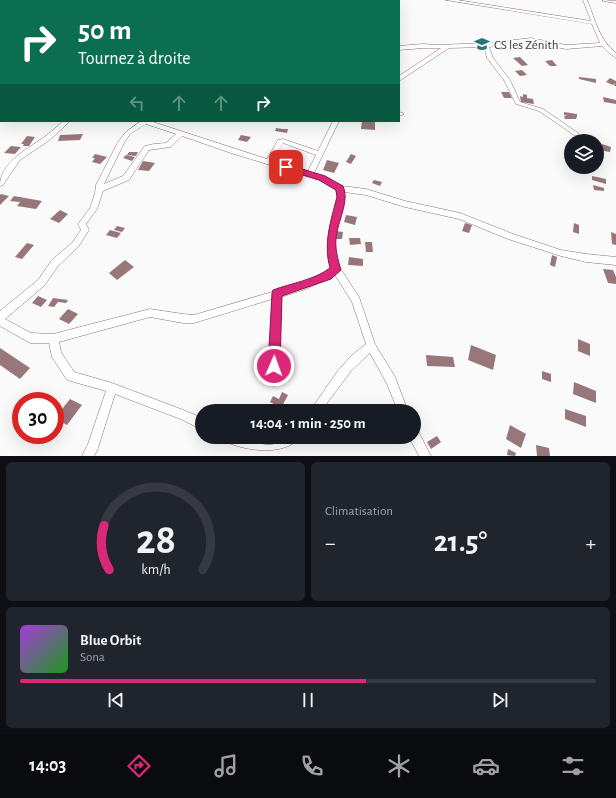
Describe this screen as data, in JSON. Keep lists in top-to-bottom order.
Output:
{
  "places": {
    "school or university": ["CS les Zénith"]
  },
  "page": {
    "turn": ["50 m", "Tournez à droite"],
    "limit": "30",
    "trip": "14:04 · 1 min · 250 m",
    "tile": "Climatisation",
    "heat": ["−", "21.5°", "+"],
    "song": ["Blue Orbit", "Sona"],
    "tabs": "14:03",
    "gauge": ["28", "km/h"]
  }
}
